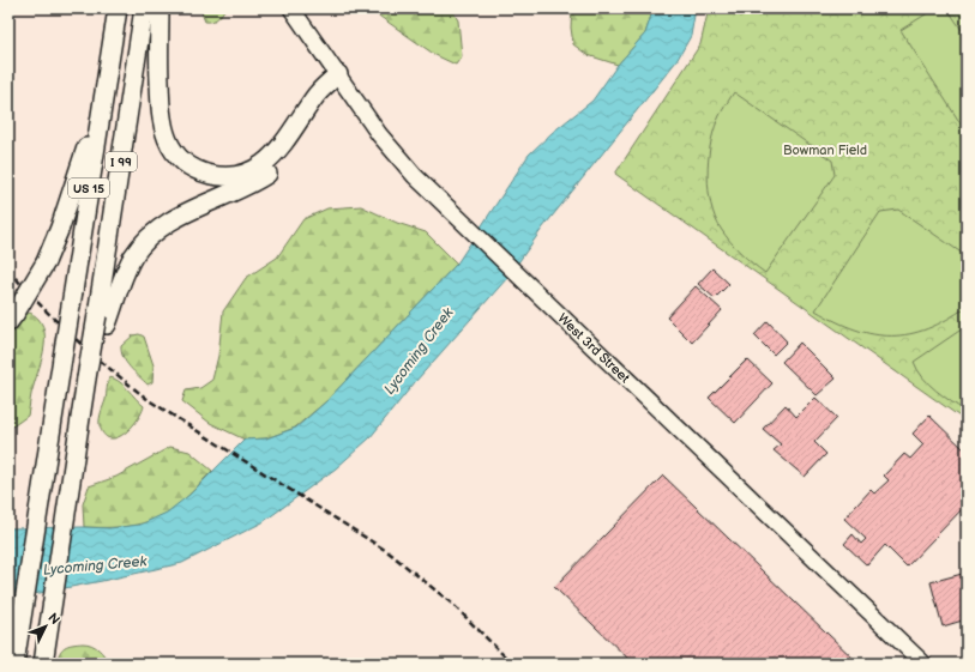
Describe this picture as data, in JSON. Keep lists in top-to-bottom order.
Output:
{
  "streets": {
    "highway": ["I 99", "US 15"],
    "main road": ["West 3rd Street"]
  },
  "water": ["Lycoming Creek"],
  "parks": ["Bowman Field"],
  "north": "top right"
}
